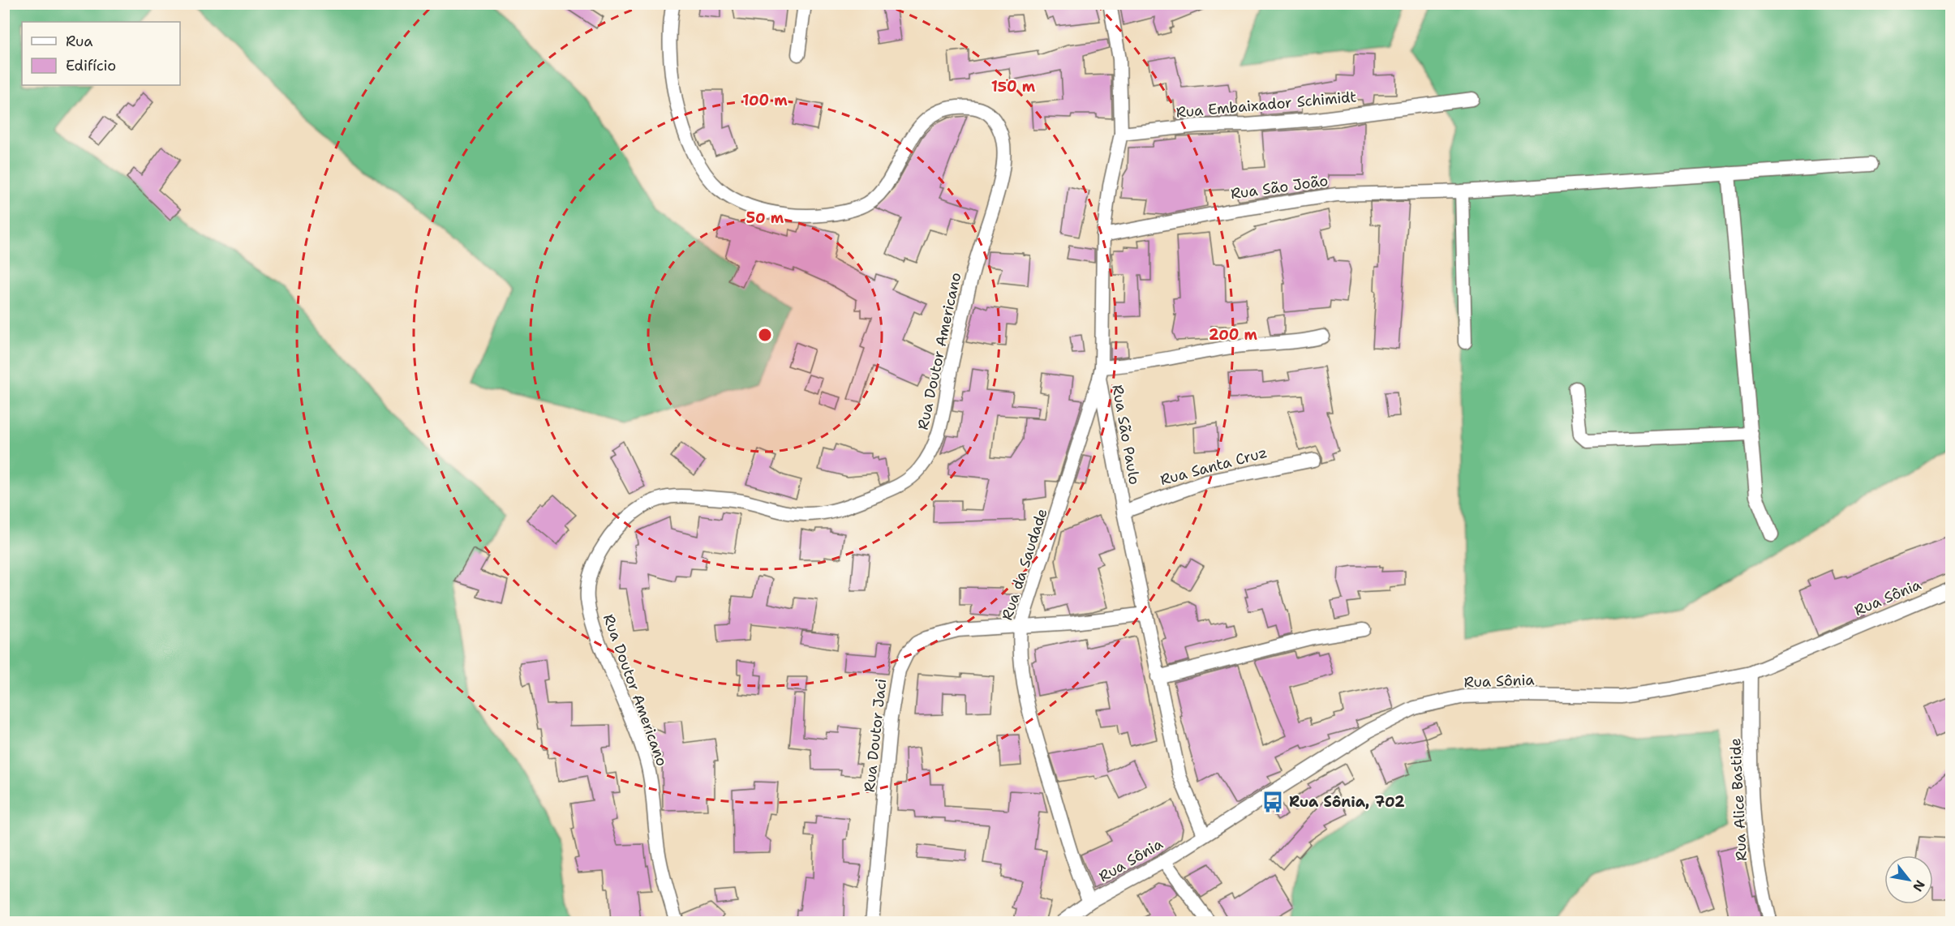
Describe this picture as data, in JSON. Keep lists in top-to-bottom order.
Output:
{
  "streets": {
    "street": [
      "Rua Embaixador Schimidt",
      "Rua São João",
      "Rua Doutor Americano",
      "Rua São Paulo",
      "Rua Santa Cruz",
      "Rua da Saudade",
      "Rua Sônia",
      "Rua Doutor Jaci",
      "Rua Alice Bastide"
    ]
  },
  "crossings": [
    ["Rua Embaixador Schimidt", "Rua São Paulo"],
    ["Rua São João", "Rua São Paulo"],
    ["Rua São Paulo", "Rua Santa Cruz"],
    ["Rua São Paulo", "Rua da Saudade"],
    ["Rua São Paulo", "Rua Sônia"],
    ["Rua São Paulo", "Rua Doutor Jaci"],
    ["Rua da Saudade", "Rua Sônia"],
    ["Rua da Saudade", "Rua Doutor Jaci"],
    ["Rua Sônia", "Rua Alice Bastide"]
  ],
  "places": {
    "bus stop": ["Rua Sônia, 702"]
  },
  "legend": ["Rua", "Edifício"],
  "north": "bottom right",
  "rings": [
    "150 m",
    "100 m",
    "50 m",
    "200 m"
  ]
}
